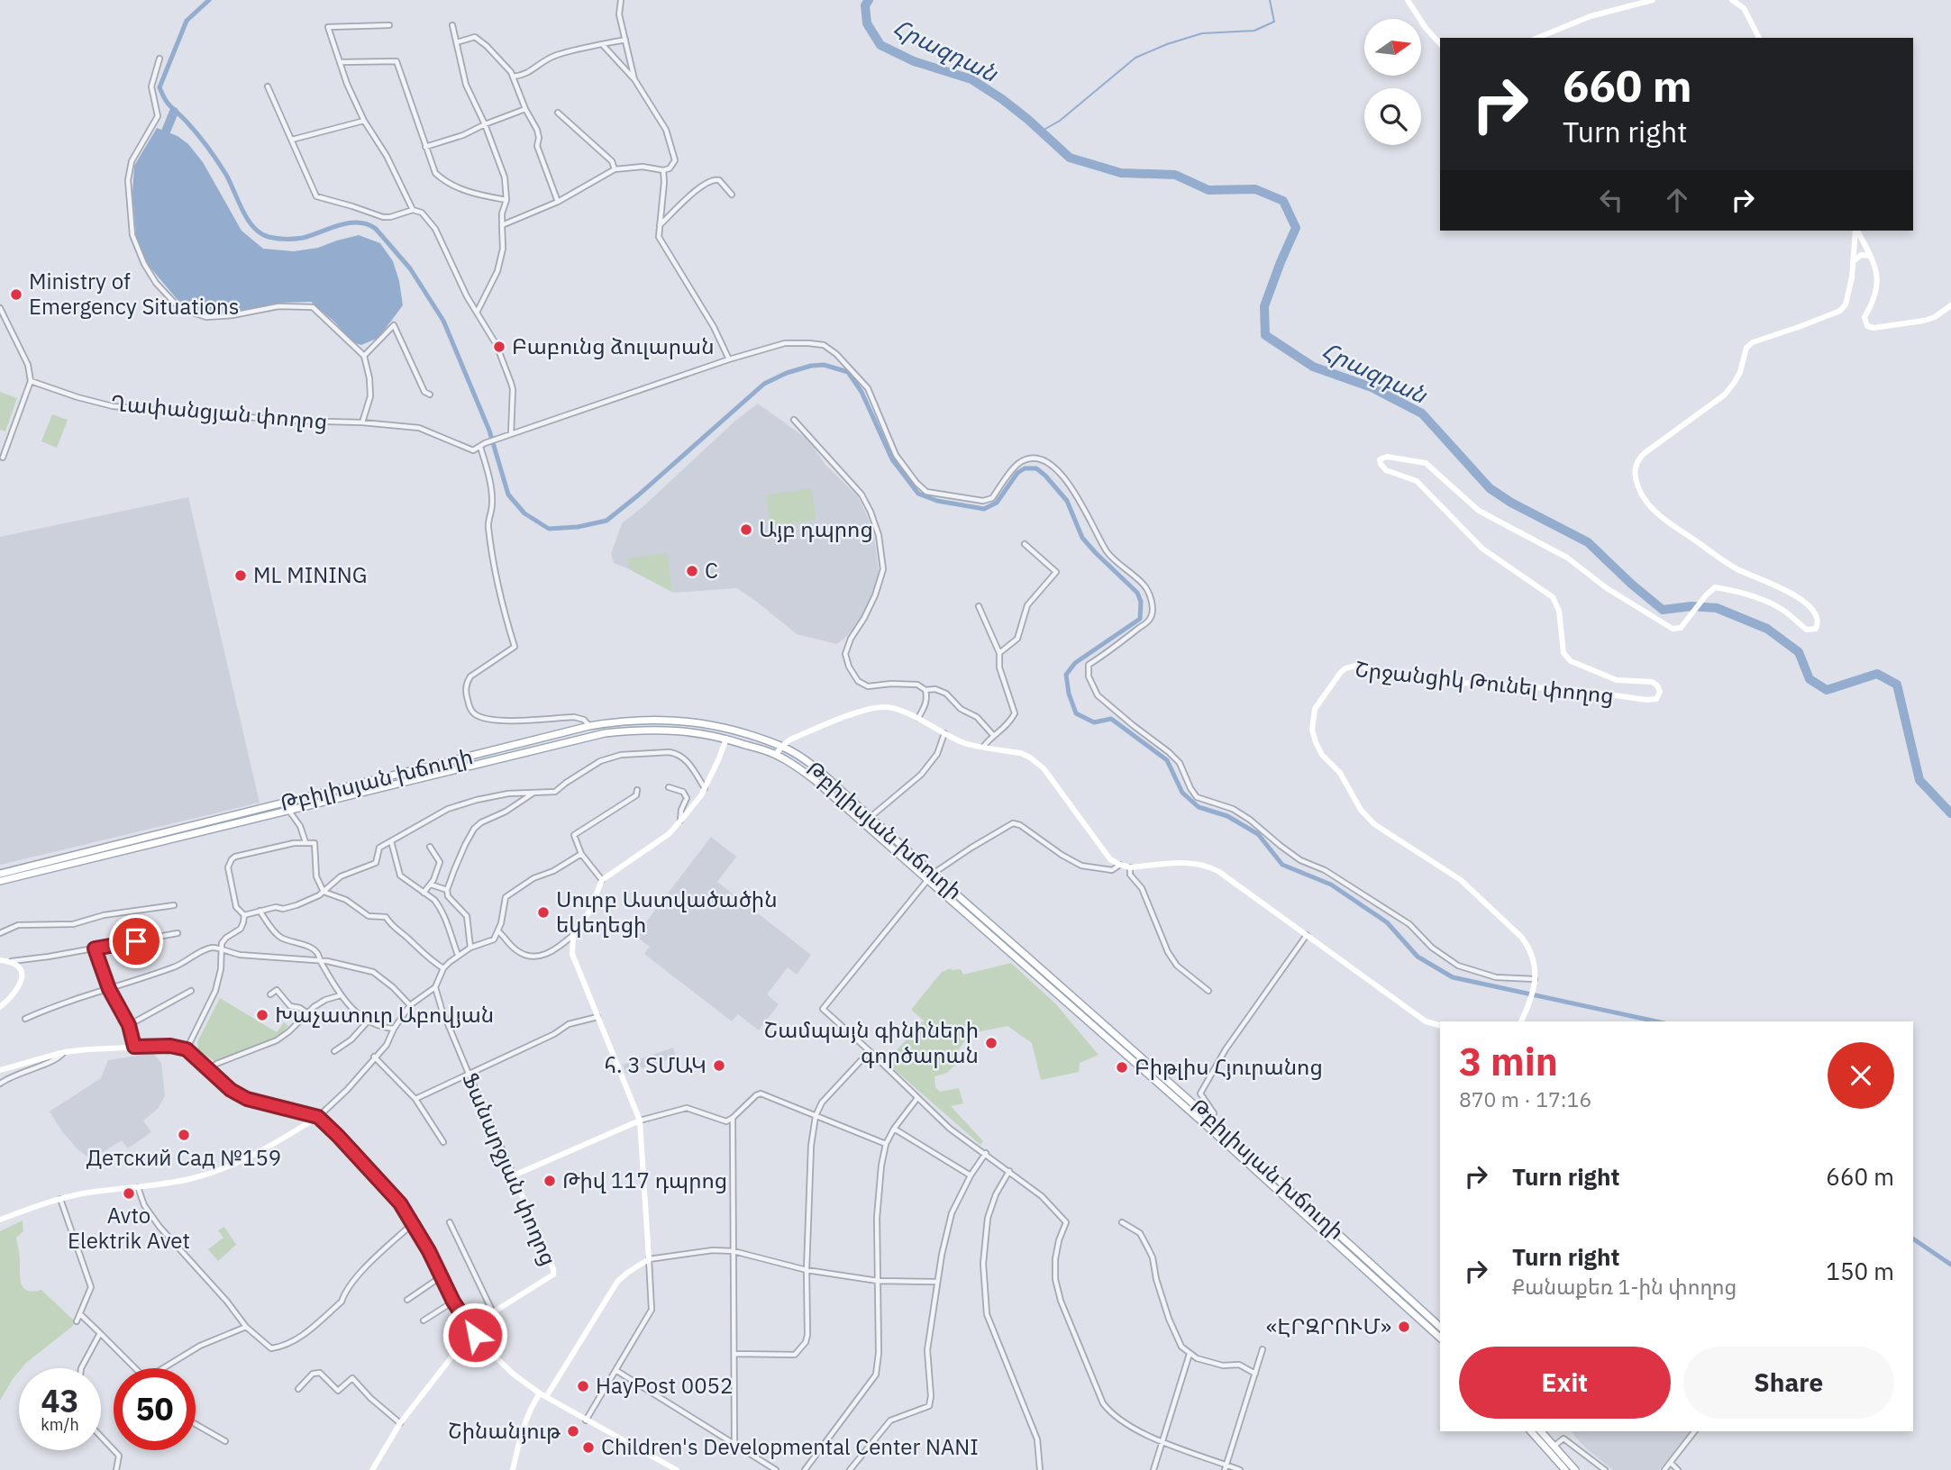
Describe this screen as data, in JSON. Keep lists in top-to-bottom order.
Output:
{
  "streets": {
    "main road": ["Թբիլիսյան խճուղի"],
    "street": ["Ղափանցյան փողոց", "Շրջանցիկ Թունել փողոց", "Ֆանարջյան փողոց"]
  },
  "water": ["Հրազդան"],
  "places": [
    "Ministry of Emergency Situations",
    "Բաբունց ձուլարան",
    "Այբ դպրոց",
    "C",
    "ML MINING",
    "Սուրբ Աստվածածին եկեղեցի",
    "Խաչատուր Աբովյան",
    "Շամպայն գինիների գործարան",
    "հ. 3 ՏՄԱԿ",
    "Բիթլիս Հյուրանոց",
    "Детский Сад №159",
    "Թիվ 117 դպրոց",
    "Avto Elektrik Avet",
    "«ԷՐԶՐՈՒՄ»",
    "HayPost 0052",
    "Շինանյութ",
    "Children's Developmental Center NANI"
  ],
  "north": "right",
  "page": {
    "turn": ["660 m", "Turn right"],
    "heading": ["3 min", "870 m · 17:16"],
    "list": [
      {
        "name": "Turn right",
        "value": "660 m"
      },
      {
        "name": "Turn right",
        "note": "Քանաքեռ 1-ին փողոց",
        "value": "150 m"
      }
    ],
    "buttons": ["Exit", "Share"],
    "speed": "43 km/h",
    "limit": "50"
  }
}
